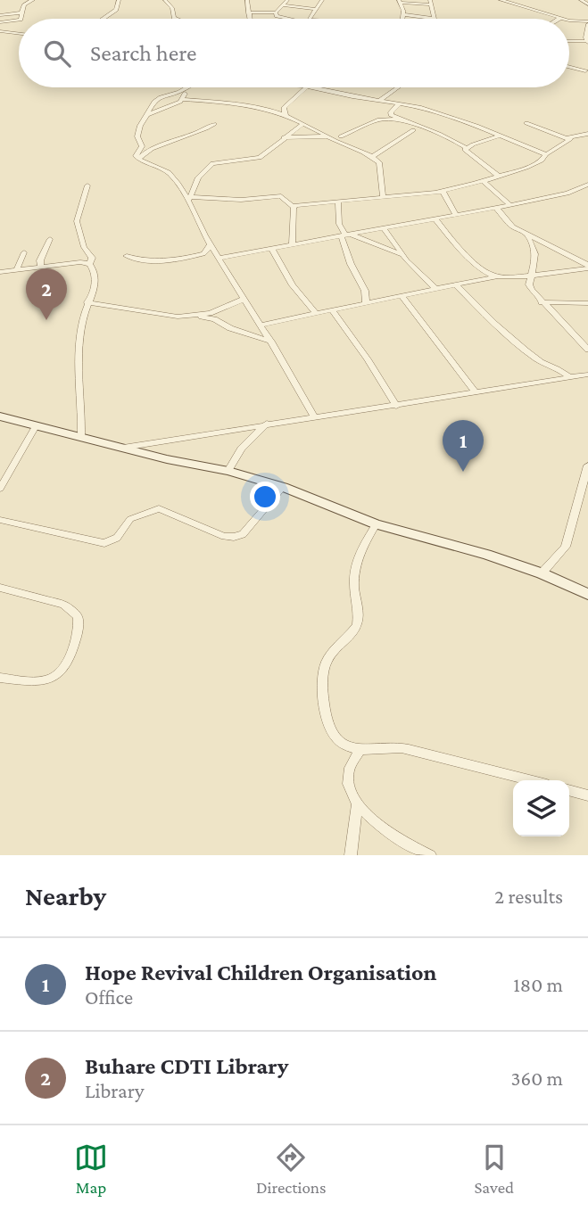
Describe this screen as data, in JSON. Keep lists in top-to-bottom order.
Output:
{
  "page": {
    "search": "Search here",
    "pins": ["2", "1"],
    "heading": ["Nearby", "2 results"],
    "list": [
      {
        "mark": "1",
        "name": "Hope Revival Children Organisation",
        "note": "Office",
        "value": "180 m"
      },
      {
        "mark": "2",
        "name": "Buhare CDTI Library",
        "note": "Library",
        "value": "360 m"
      }
    ],
    "nav": ["Map", "Directions", "Saved"]
  }
}
